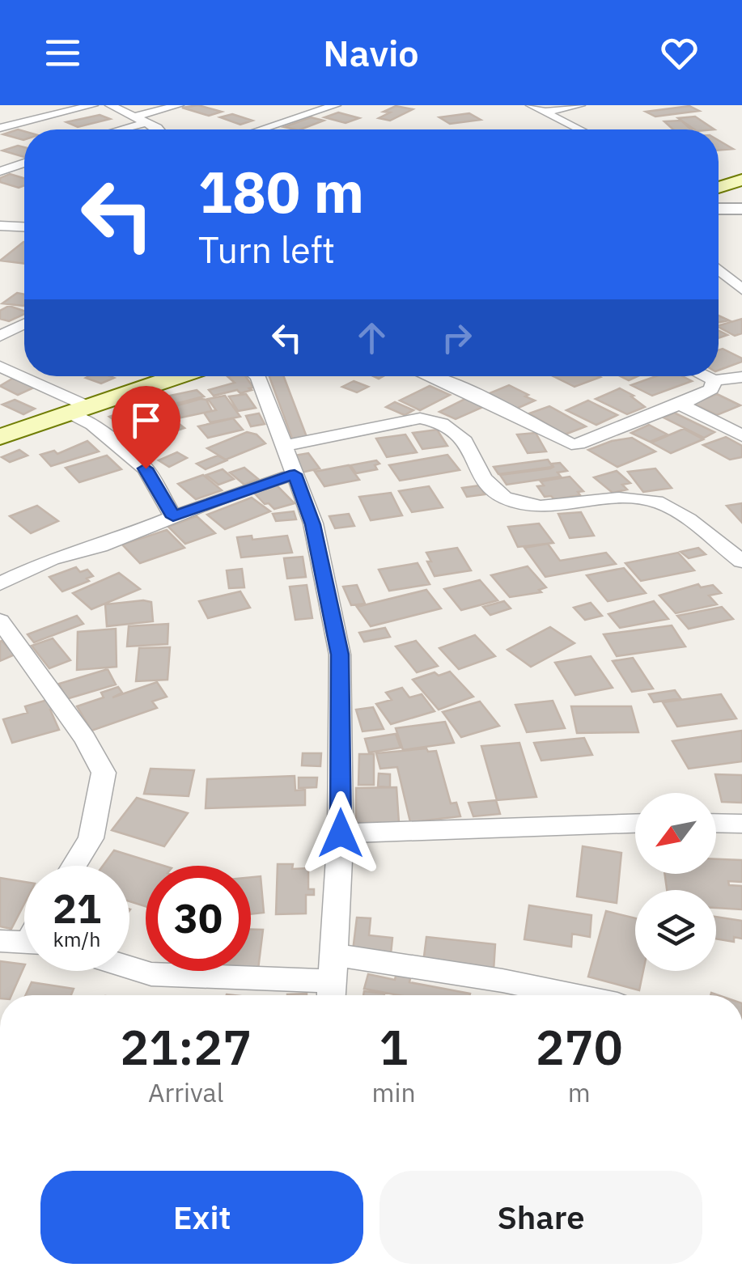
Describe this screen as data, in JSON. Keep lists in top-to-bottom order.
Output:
{
  "north": "bottom left",
  "page": {
    "header": "Navio",
    "turn": ["180 m", "Turn left"],
    "speed": "21 km/h",
    "limit": "30",
    "eta": [
      "21:27",
      "Arrival",
      "1",
      "min",
      "270",
      "m"
    ],
    "buttons": ["Exit", "Share"]
  }
}
